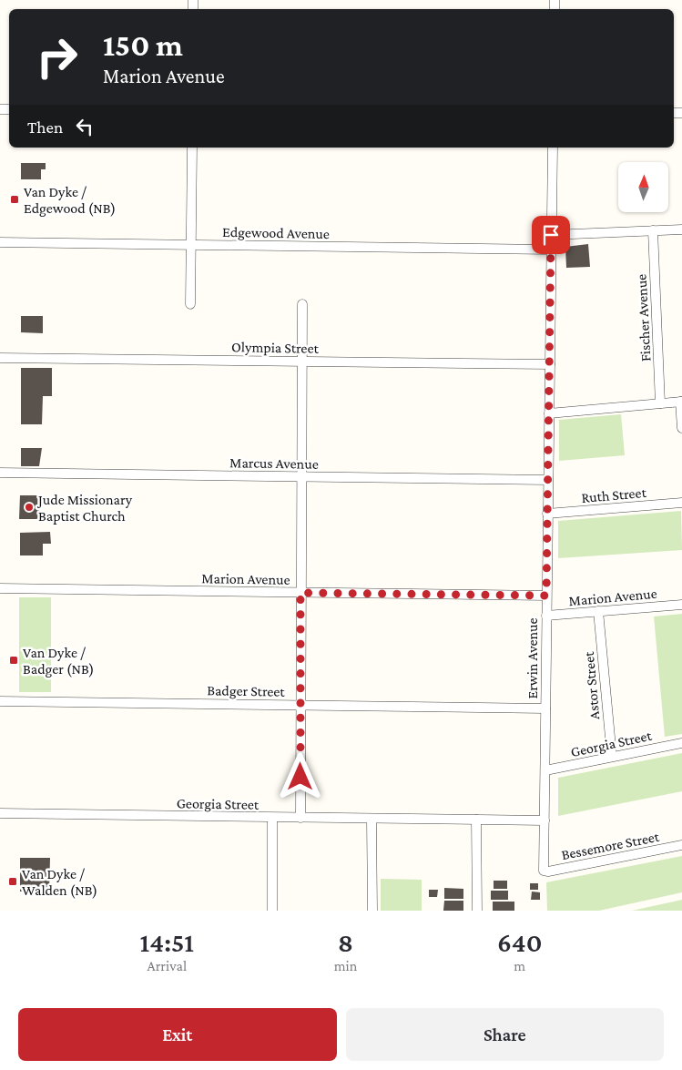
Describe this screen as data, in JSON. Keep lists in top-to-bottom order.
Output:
{
  "streets": {
    "street": [
      "Edgewood Avenue",
      "Fischer Avenue",
      "Olympia Street",
      "Marcus Avenue",
      "Ruth Street",
      "Marion Avenue",
      "Erwin Avenue",
      "Astor Street",
      "Badger Street",
      "Georgia Street",
      "Bessemore Street"
    ]
  },
  "crossings": [
    ["Edgewood Avenue", "Erwin Avenue"],
    ["Olympia Street", "Erwin Avenue"],
    ["Marcus Avenue", "Erwin Avenue"],
    ["Ruth Street", "Erwin Avenue"],
    ["Marion Avenue", "Erwin Avenue"],
    ["Marion Avenue", "Astor Street"],
    ["Erwin Avenue", "Badger Street"],
    ["Erwin Avenue", "Georgia Street"],
    ["Erwin Avenue", "Bessemore Street"],
    ["Astor Street", "Georgia Street"]
  ],
  "places": {
    "transit": ["Van Dyke / Edgewood (NB)", "Van Dyke / Badger (NB)", "Van Dyke / Walden (NB)"],
    "other": ["Jude Missionary Baptist Church"]
  },
  "north": "top",
  "page": {
    "turn": ["150 m", "Marion Avenue"],
    "then": "Then",
    "eta": [
      "14:51",
      "Arrival",
      "8",
      "min",
      "640",
      "m"
    ],
    "buttons": ["Exit", "Share"]
  }
}
